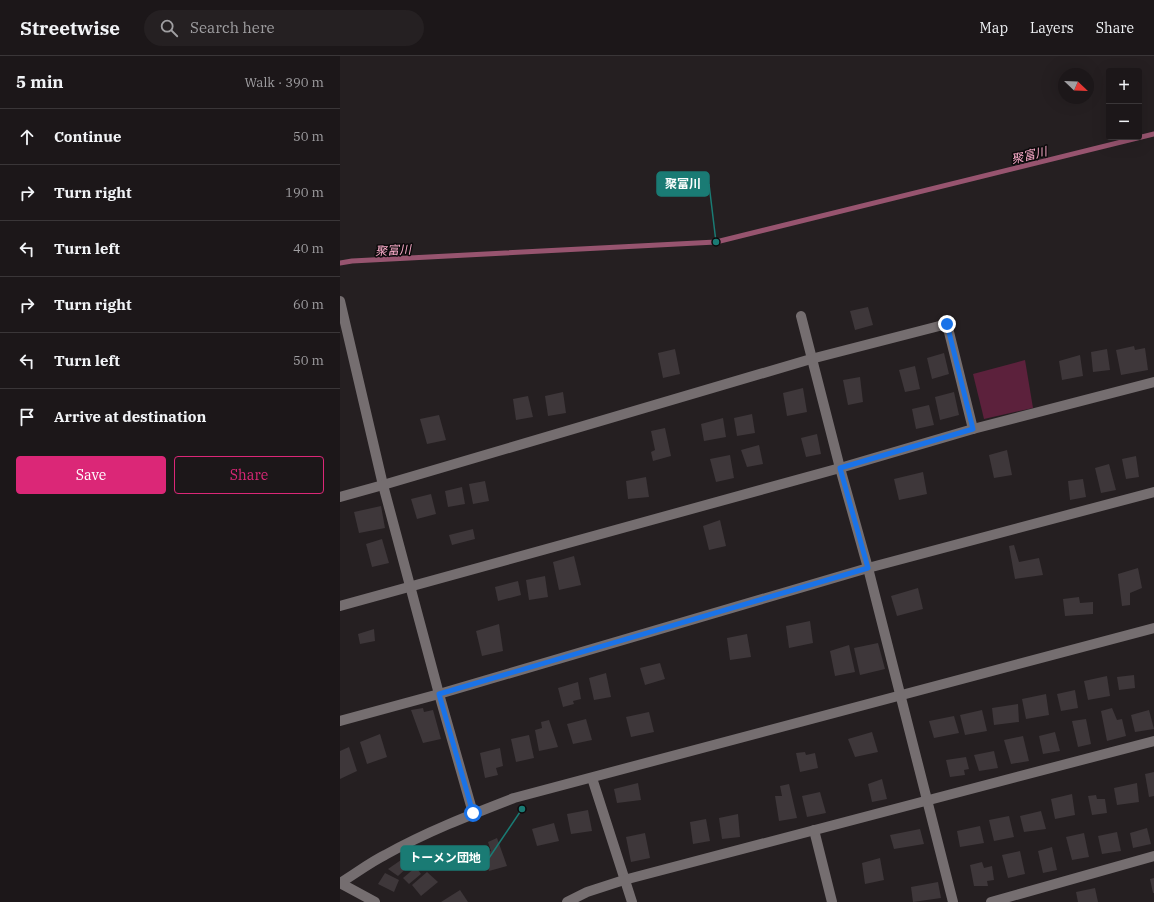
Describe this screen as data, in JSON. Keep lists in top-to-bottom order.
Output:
{
  "water": ["聚富川"],
  "places": ["聚富川", "トーメン団地"],
  "north": "bottom right",
  "page": {
    "header": "Streetwise",
    "search": "Search here",
    "nav": ["Map", "Layers", "Share"],
    "heading": ["5 min", "Walk · 390 m"],
    "map_buttons": ["+", "−"],
    "list": [
      ["Continue", "50 m"],
      ["Turn right", "190 m"],
      ["Turn left", "40 m"],
      ["Turn right", "60 m"],
      ["Turn left", "50 m"],
      "Arrive at destination"
    ],
    "buttons": ["Save", "Share"]
  }
}
